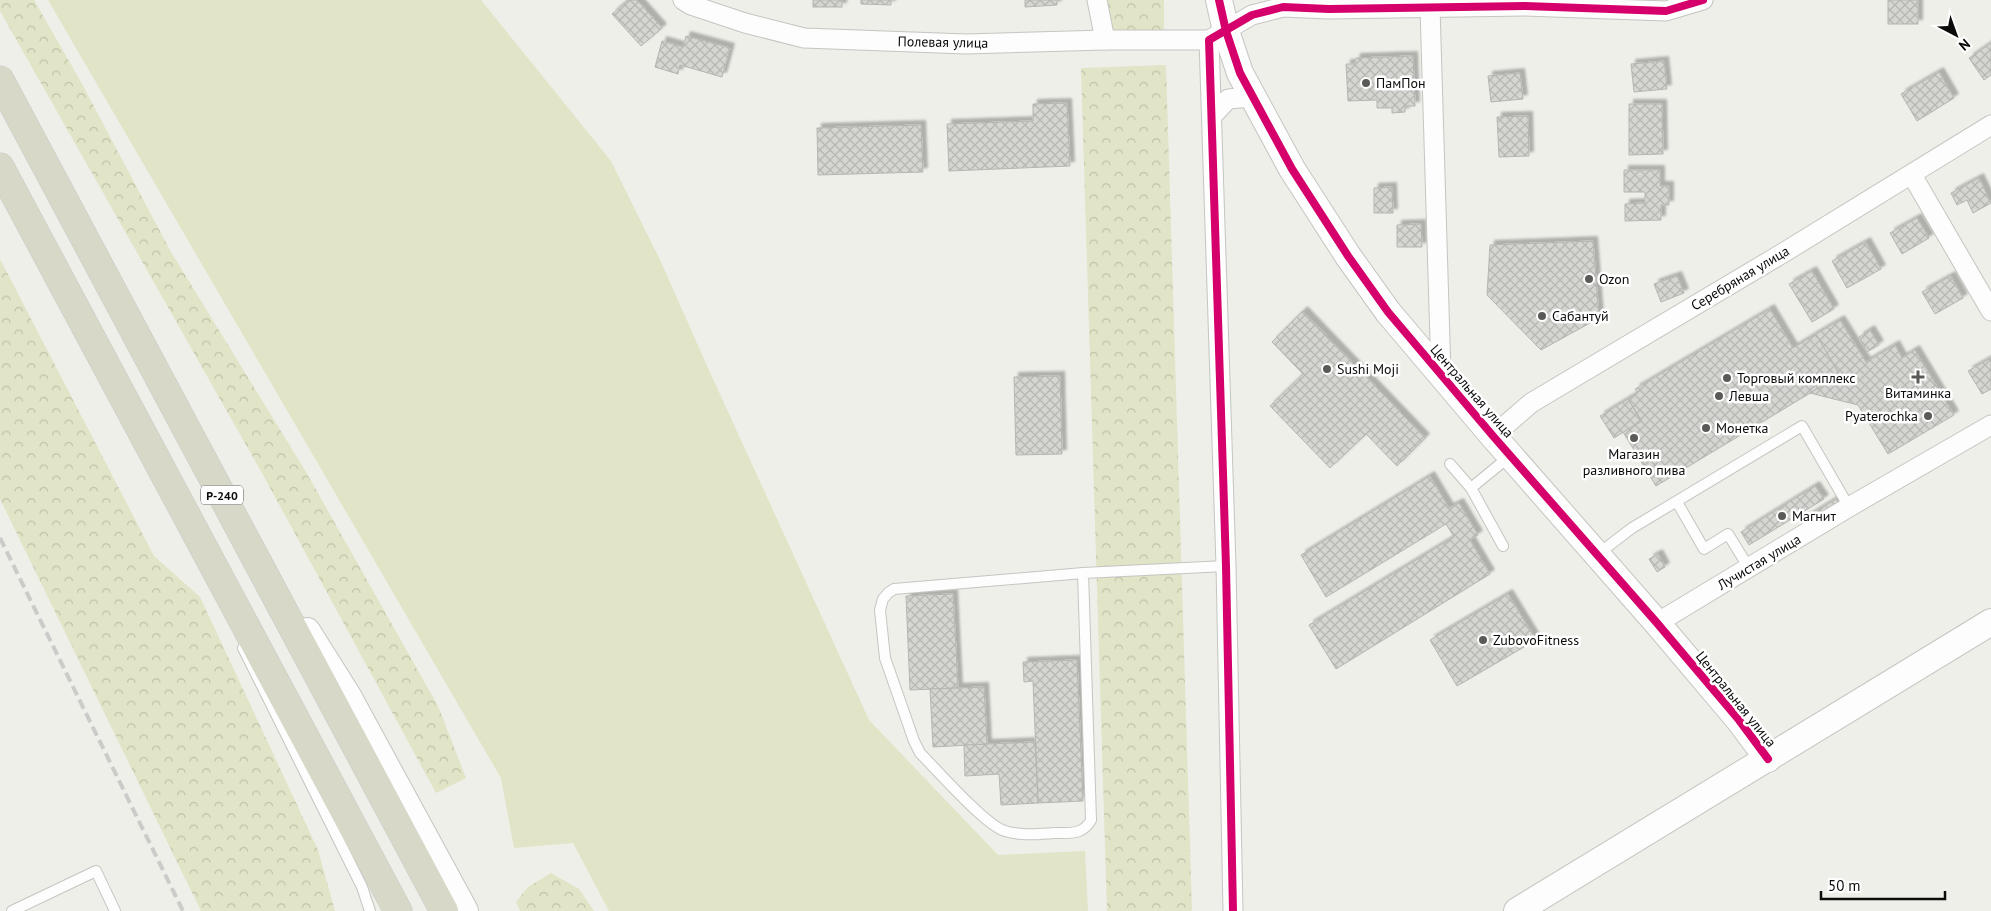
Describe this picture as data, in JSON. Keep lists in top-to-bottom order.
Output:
{
  "streets": {
    "highway": ["Р-240"],
    "main road": ["Центральная улица"],
    "street": ["Полевая улица", "Серебряная улица", "Лучистая улица"]
  },
  "crossings": [
    ["Полевая улица", "Центральная улица"],
    ["Серебряная улица", "Центральная улица"],
    ["Центральная улица", "Лучистая улица"]
  ],
  "places": {
    "other": [
      "ПамПон",
      "Ozon",
      "Сабантуй",
      "Sushi Moji",
      "Торговый комплекс",
      "Левша",
      "Pyaterochka",
      "Монетка",
      "Магазин разливного пива",
      "Магнит",
      "ZubovoFitness"
    ],
    "health": ["Витаминка"]
  },
  "scale_bar": "50 m",
  "north": "bottom right"
}
